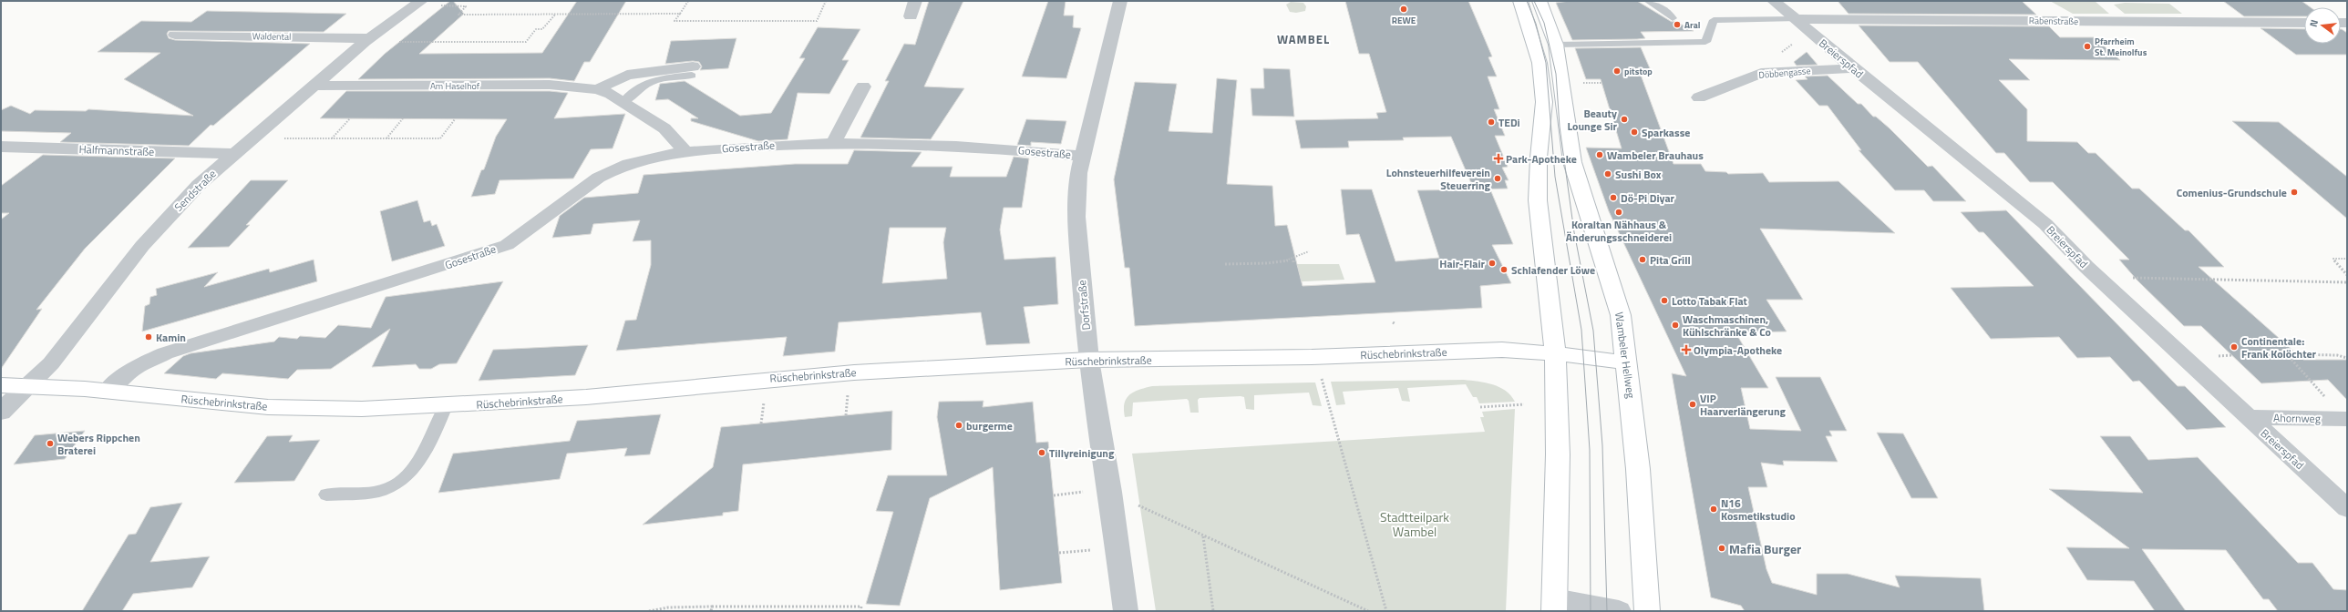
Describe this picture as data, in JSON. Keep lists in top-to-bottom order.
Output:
{
  "streets": {
    "main road": ["Rüschebrinkstraße", "Wambeler Hellweg"],
    "street": [
      "Rabenstraße",
      "Waldental",
      "Breierspfad",
      "Döbbengasse",
      "Am Haselhof",
      "Gosestraße",
      "Halfmannstraße",
      "Sendstraße",
      "Dorfstraße",
      "Ahornweg"
    ]
  },
  "crossings": [
    ["Rabenstraße", "Breierspfad"],
    ["Waldental", "Sendstraße"],
    ["Breierspfad", "Döbbengasse"],
    ["Breierspfad", "Ahornweg"],
    ["Am Haselhof", "Gosestraße"],
    ["Am Haselhof", "Sendstraße"],
    ["Gosestraße", "Dorfstraße"],
    ["Gosestraße", "Rüschebrinkstraße"],
    ["Halfmannstraße", "Sendstraße"],
    ["Sendstraße", "Rüschebrinkstraße"],
    ["Dorfstraße", "Rüschebrinkstraße"],
    ["Rüschebrinkstraße", "Wambeler Hellweg"]
  ],
  "districts": ["WAMBEL"],
  "parks": ["Stadtteilpark Wambel"],
  "places": {
    "other": [
      "REWE",
      "Aral",
      "Pfarrheim St. Meinolfus",
      "pitstop",
      "Beauty Lounge Sir",
      "TEDi",
      "Sparkasse",
      "Wambeler Brauhaus",
      "Sushi Box",
      "Lohnsteuerhilfeverein Steuerring",
      "Comenius-Grundschule",
      "Dö-Pi Diyar",
      "Koraltan Nähhaus & Änderungsschneiderei",
      "Pita Grill",
      "Hair-Flair",
      "Schlafender Löwe",
      "Lotto Tabak Flat",
      "Waschmaschinen, Kühlschränke & Co",
      "Kamin",
      "Continentale: Frank Kolöchter",
      "VIP Haarverlängerung",
      "burgerme",
      "Webers Rippchen Braterei",
      "Tillyreinigung",
      "N16 Kosmetikstudio",
      "Mafia Burger"
    ],
    "health": ["Park-Apotheke", "Olympia-Apotheke"]
  },
  "north": "left"
}
